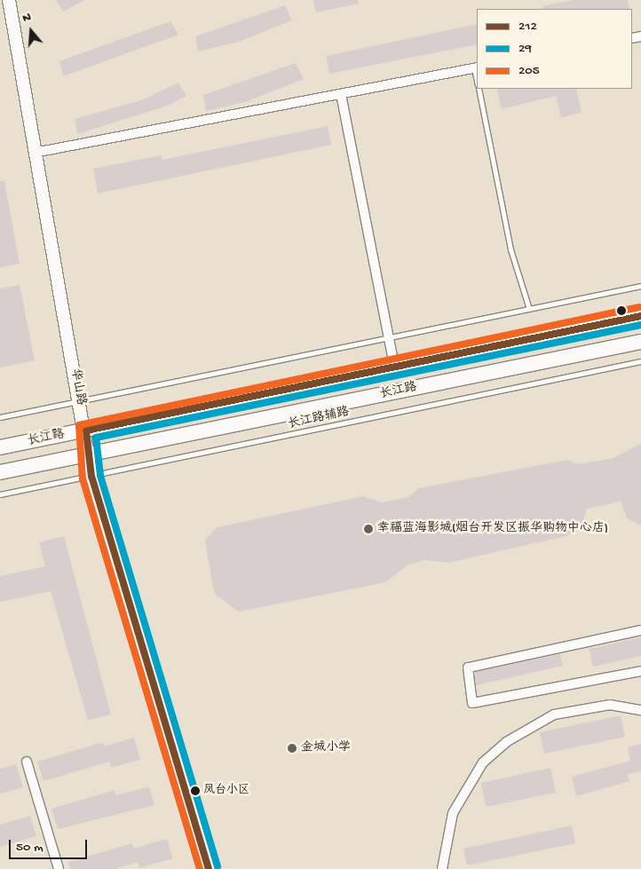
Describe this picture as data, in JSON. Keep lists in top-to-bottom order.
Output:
{
  "streets": {
    "main road": ["长江路"],
    "street": ["华山路"],
    "lane": ["长江路辅路"]
  },
  "crossings": [
    ["华山路", "长江路"],
    ["华山路", "长江路辅路"]
  ],
  "places": ["幸福蓝海影城(烟台开发区振华购物中心店)", "金城小学", "凤台小区"],
  "lines": ["transit line 205", "transit line 212", "transit line 29"],
  "legend": ["212", "29", "205"],
  "scale_bar": "50 m",
  "north": "top"
}
